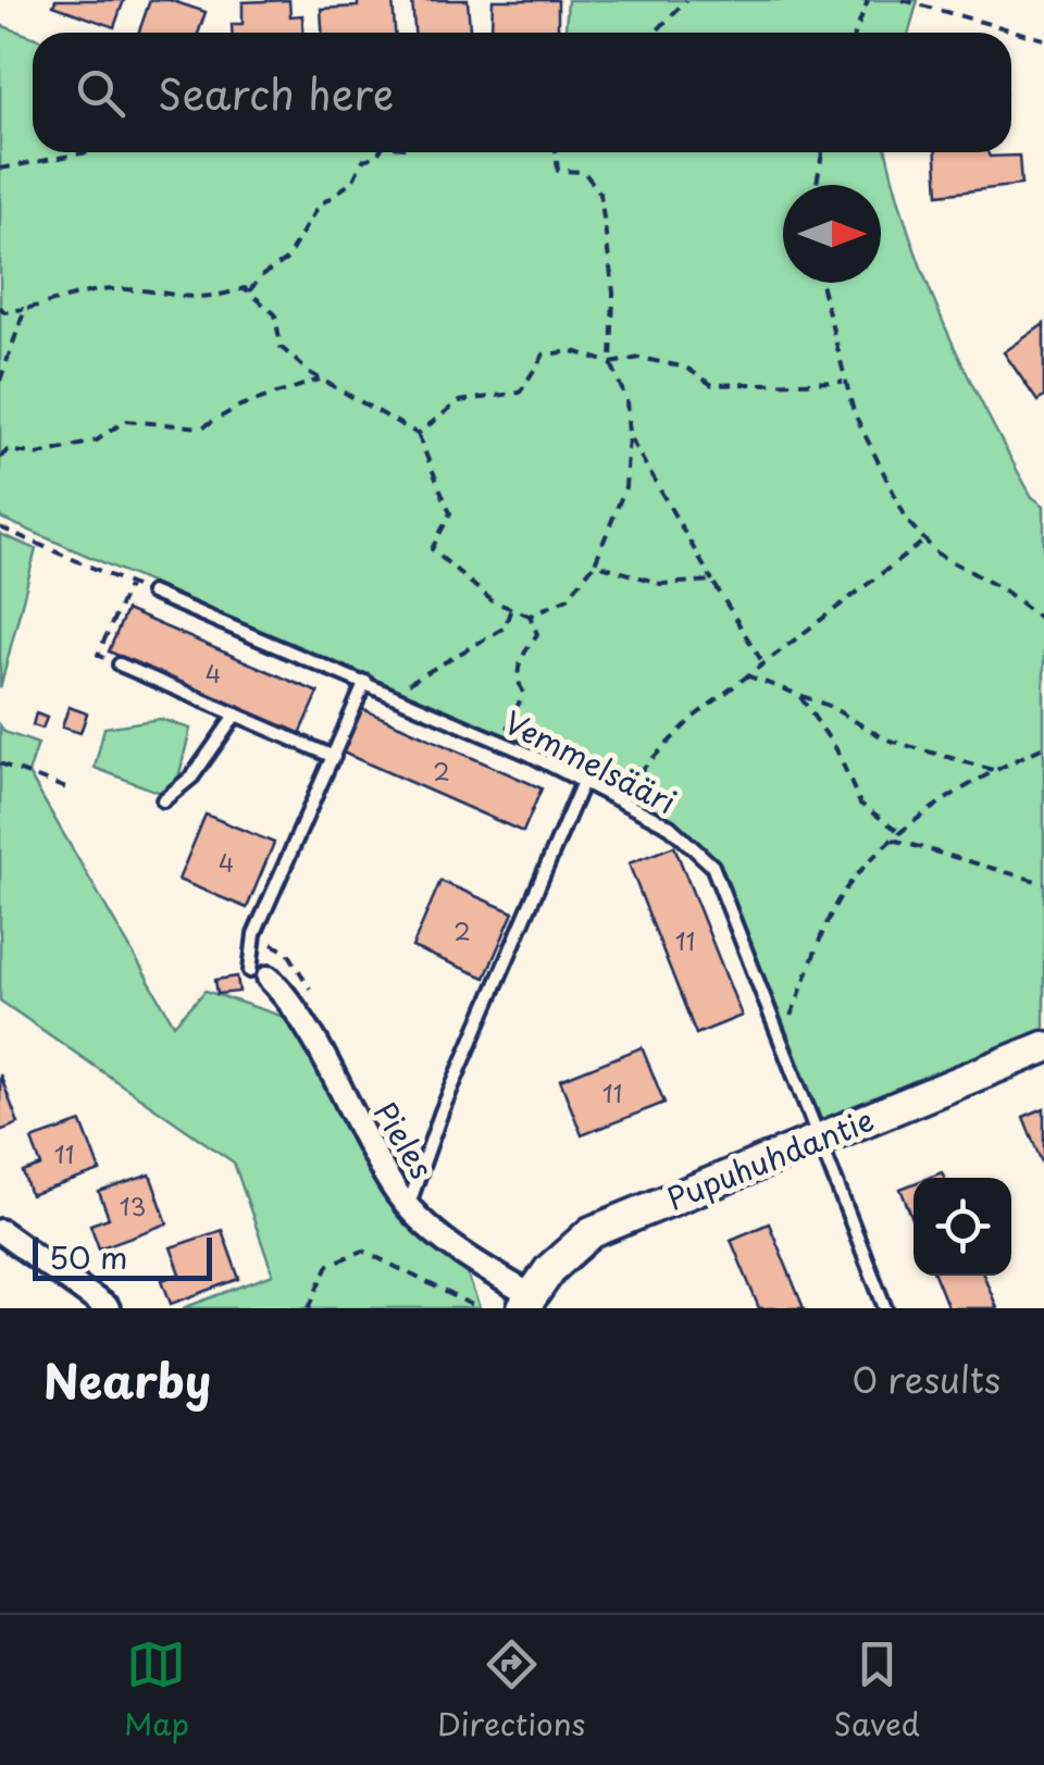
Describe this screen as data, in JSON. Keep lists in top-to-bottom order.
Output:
{
  "streets": {
    "street": ["Pieles", "Pupuhuhdantie"],
    "lane": ["Vemmelsääri"]
  },
  "crossings": [
    ["Vemmelsääri", "Pupuhuhdantie"],
    ["Pieles", "Pupuhuhdantie"]
  ],
  "house_numbers": [
    "4",
    "2",
    "4",
    "2",
    "11",
    "11",
    "11",
    "13"
  ],
  "scale_bar": "50 m",
  "north": "right",
  "page": {
    "search": "Search here",
    "scale": "50 m",
    "heading": ["Nearby", "0 results"],
    "nav": ["Map", "Directions", "Saved"]
  }
}
